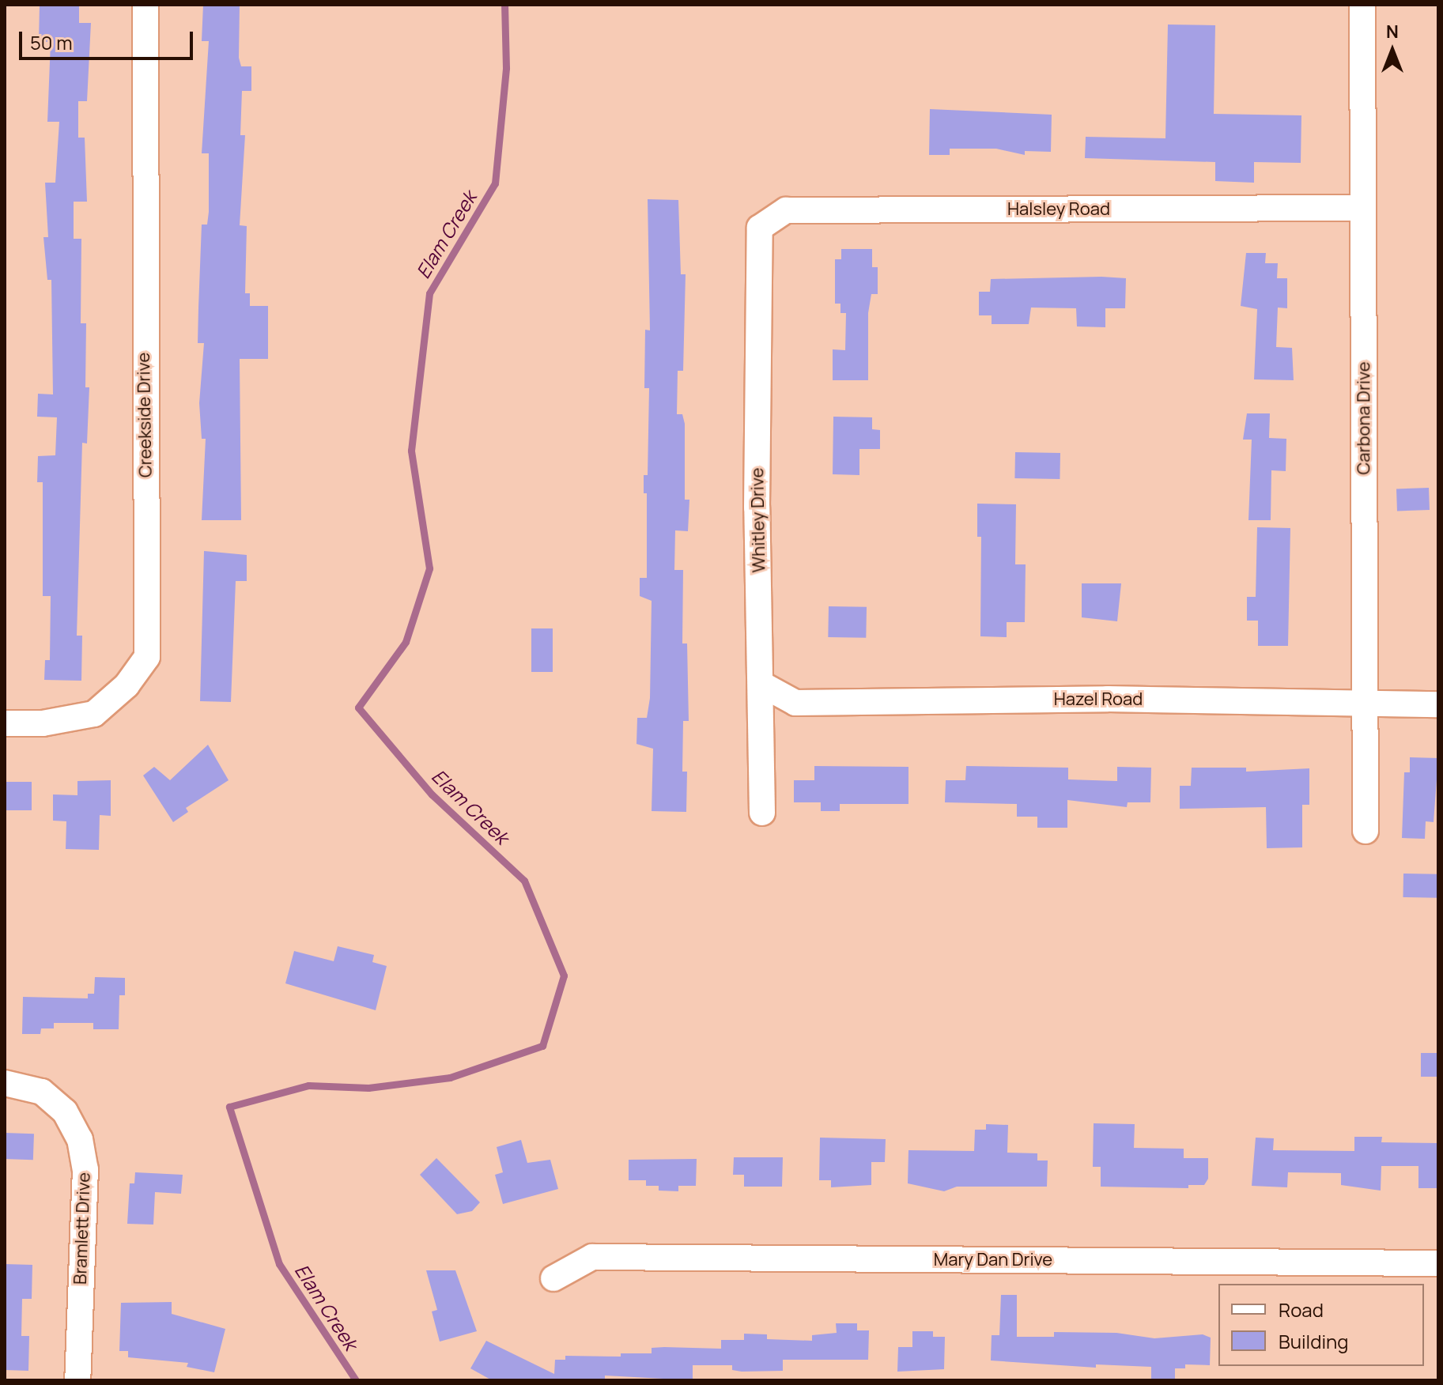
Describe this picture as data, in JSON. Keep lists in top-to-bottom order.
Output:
{
  "streets": {
    "street": [
      "Halsley Road",
      "Creekside Drive",
      "Carbona Drive",
      "Whitley Drive",
      "Hazel Road",
      "Bramlett Drive",
      "Mary Dan Drive"
    ]
  },
  "crossings": [
    ["Halsley Road", "Carbona Drive"],
    ["Halsley Road", "Whitley Drive"],
    ["Carbona Drive", "Hazel Road"],
    ["Whitley Drive", "Hazel Road"]
  ],
  "water": ["Elam Creek"],
  "legend": ["Road", "Building"],
  "scale_bar": "50 m",
  "north": "top"
}
